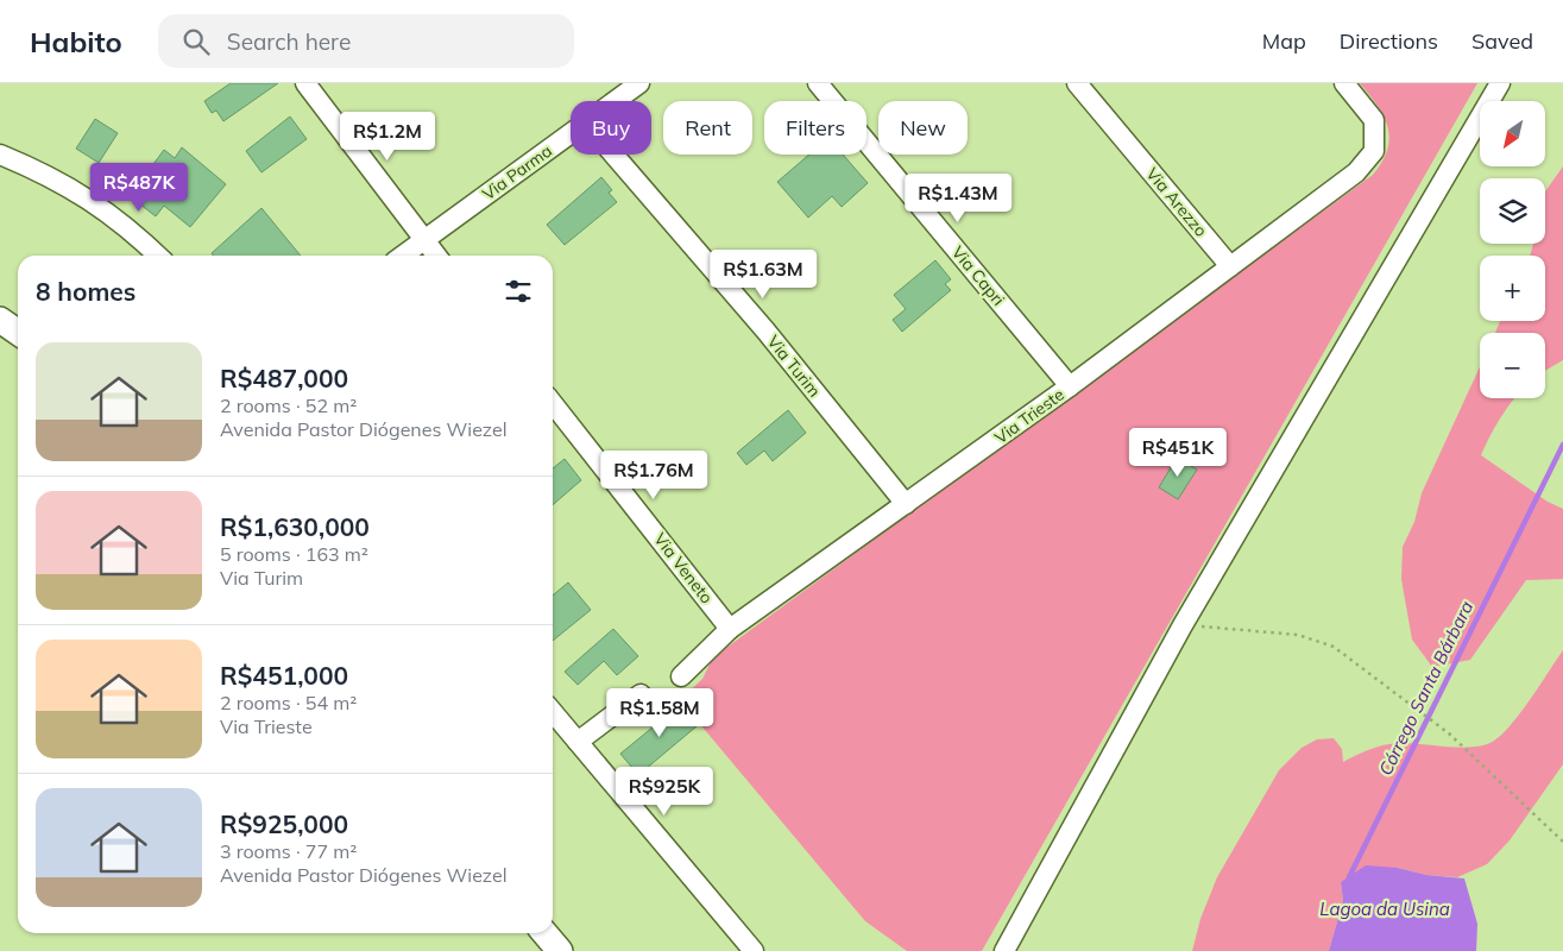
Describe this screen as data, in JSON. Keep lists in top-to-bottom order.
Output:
{
  "streets": {
    "street": [
      "Via Parma",
      "Via Arezzo",
      "Via Capri",
      "Via Turim",
      "Via Trieste",
      "Via Veneto"
    ]
  },
  "crossings": [
    ["Via Arezzo", "Via Trieste"],
    ["Via Capri", "Via Trieste"],
    ["Via Turim", "Via Trieste"],
    ["Via Trieste", "Via Veneto"]
  ],
  "water": ["Córrego Santa Bárbara", "Lagoa da Usina"],
  "north": "bottom left",
  "page": {
    "header": "Habito",
    "search": "Search here",
    "nav": ["Map", "Directions", "Saved"],
    "map_buttons": ["+", "−"],
    "chip": [
      "Buy",
      "Rent",
      "Filters",
      "New"
    ],
    "price": [
      "R$1.2M",
      "R$487K",
      "R$1.43M",
      "R$1.63M",
      "R$451K",
      "R$1.76M",
      "R$1.58M",
      "R$925K"
    ],
    "heading": "8 homes",
    "list": [
      {
        "name": "R$487,000",
        "note": "2 rooms · 52 m² · Avenida Pastor Diógenes Wiezel"
      },
      {
        "name": "R$1,630,000",
        "note": "5 rooms · 163 m² · Via Turim"
      },
      {
        "name": "R$451,000",
        "note": "2 rooms · 54 m² · Via Trieste"
      },
      {
        "name": "R$925,000",
        "note": "3 rooms · 77 m² · Avenida Pastor Diógenes Wiezel"
      }
    ]
  }
}
